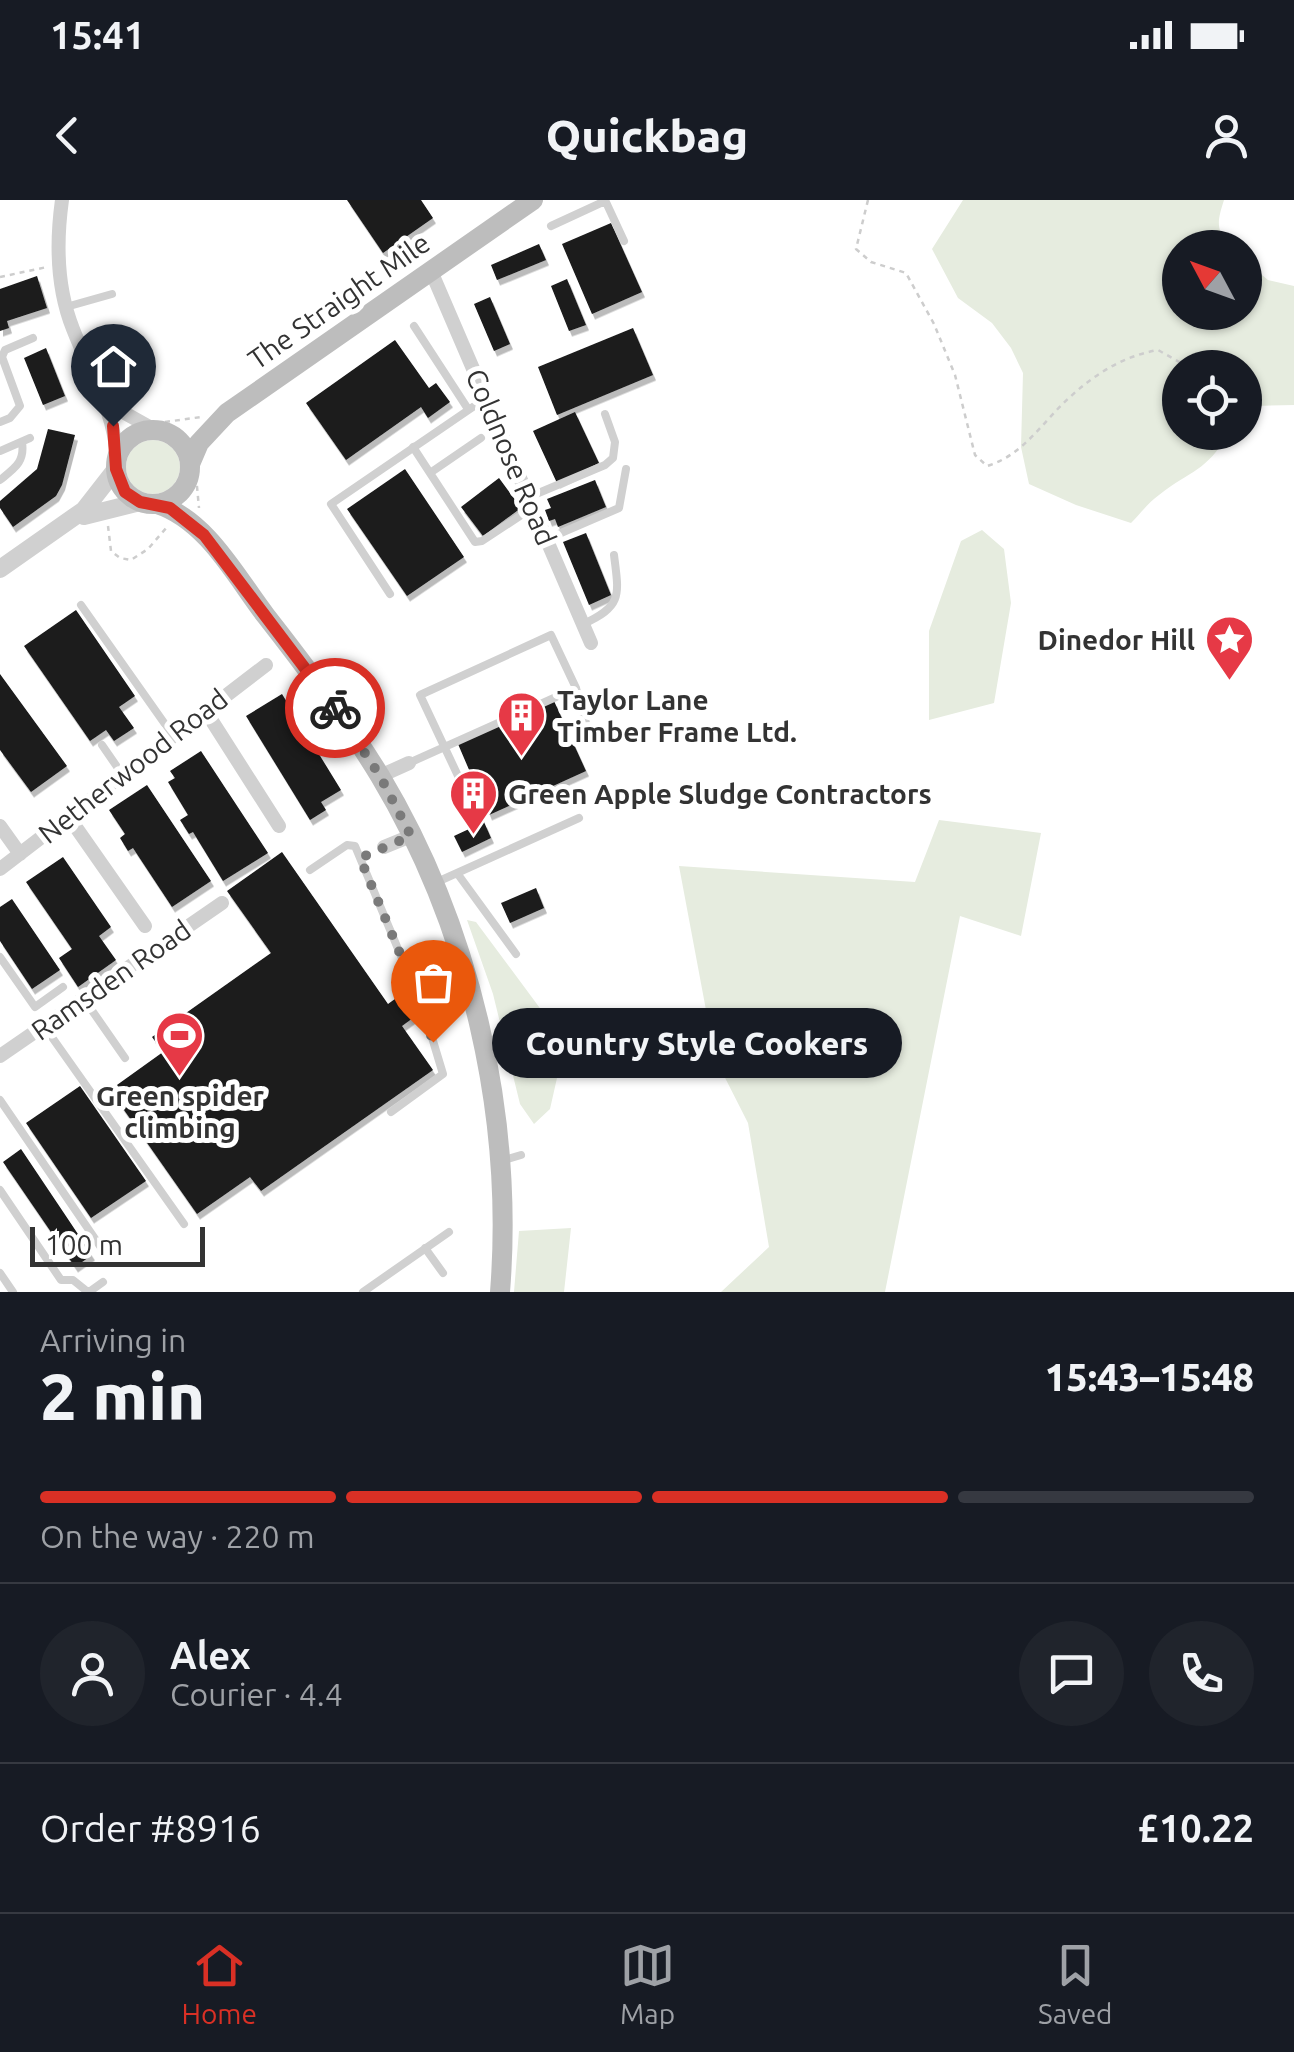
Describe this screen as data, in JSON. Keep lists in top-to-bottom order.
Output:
{
  "streets": {
    "main road": ["The Straight Mile"],
    "street": ["Coldnose Road", "Netherwood Road", "Ramsden Road"]
  },
  "crossings": [
    ["The Straight Mile", "Coldnose Road"]
  ],
  "places": {
    "place": ["Dinedor Hill"],
    "building": ["Taylor Lane Timber Frame Ltd.", "Green Apple Sludge Contractors"],
    "other": ["Country Style Cookers"],
    "sports": ["Green spider climbing"]
  },
  "scale_bar": "100 m",
  "north": "top left",
  "page": {
    "status": "15:41",
    "header": "Quickbag",
    "bubble": "Country Style Cookers",
    "scale": "100 m",
    "heading": ["2 min", "Arriving in", "15:43–15:48"],
    "panel": [
      "Alex",
      "Courier · 4.4",
      "Order #8916",
      "£10.22"
    ],
    "bar": "On the way · 220 m",
    "tabs": ["Home", "Map", "Saved"]
  }
}
